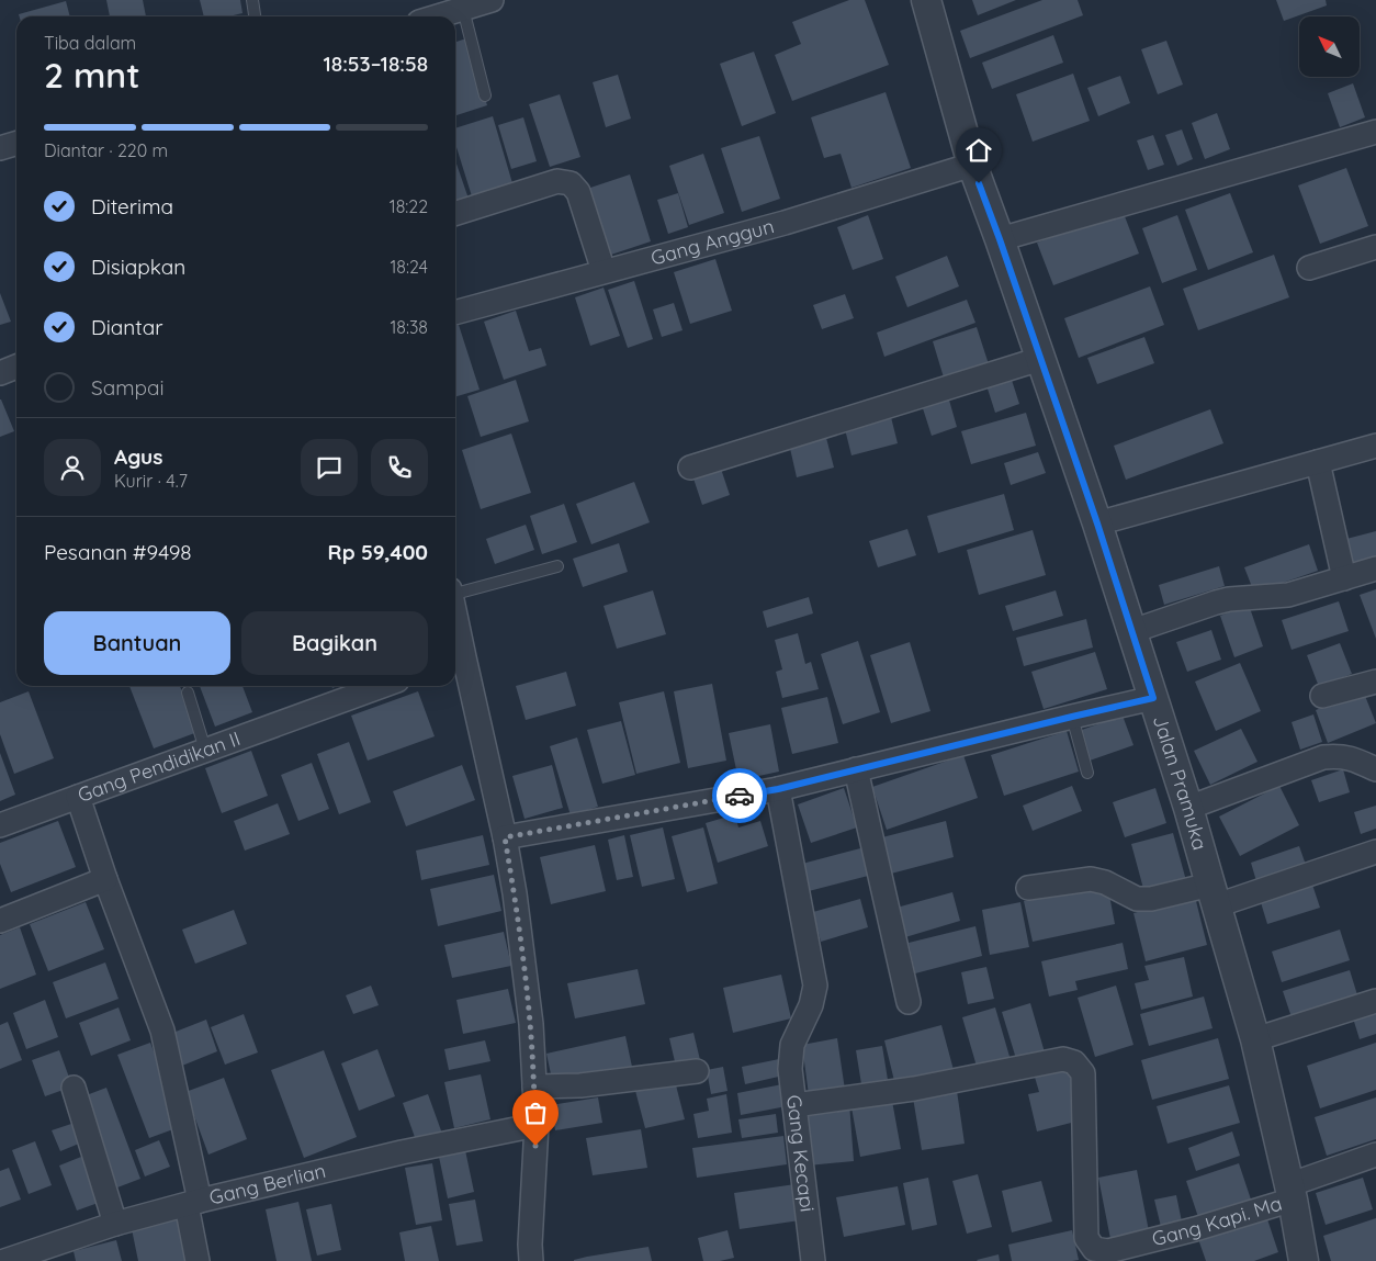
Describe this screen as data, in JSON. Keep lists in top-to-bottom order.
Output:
{
  "streets": {
    "street": [
      "Gang Anggun",
      "Gang Pendidikan II",
      "Jalan Pramuka",
      "Gang Kecapi",
      "Gang Berlian",
      "Gang Kapi. Ma"
    ]
  },
  "crossings": [
    ["Gang Anggun", "Jalan Pramuka"],
    ["Gang Pendidikan II", "Gang Berlian"],
    ["Jalan Pramuka", "Gang Kapi. Ma"],
    ["Gang Kecapi", "Gang Kapi. Ma"]
  ],
  "north": "top left",
  "page": {
    "heading": ["2 mnt", "Tiba dalam", "18:53–18:58"],
    "panel": [
      "Agus",
      "Kurir · 4.7",
      "Pesanan #9498",
      "Rp 59,400"
    ],
    "bar": "Diantar · 220 m",
    "list": [
      ["Diterima", "18:22"],
      ["Disiapkan", "18:24"],
      ["Diantar", "18:38"],
      "Sampai"
    ],
    "buttons": ["Bantuan", "Bagikan"]
  }
}
